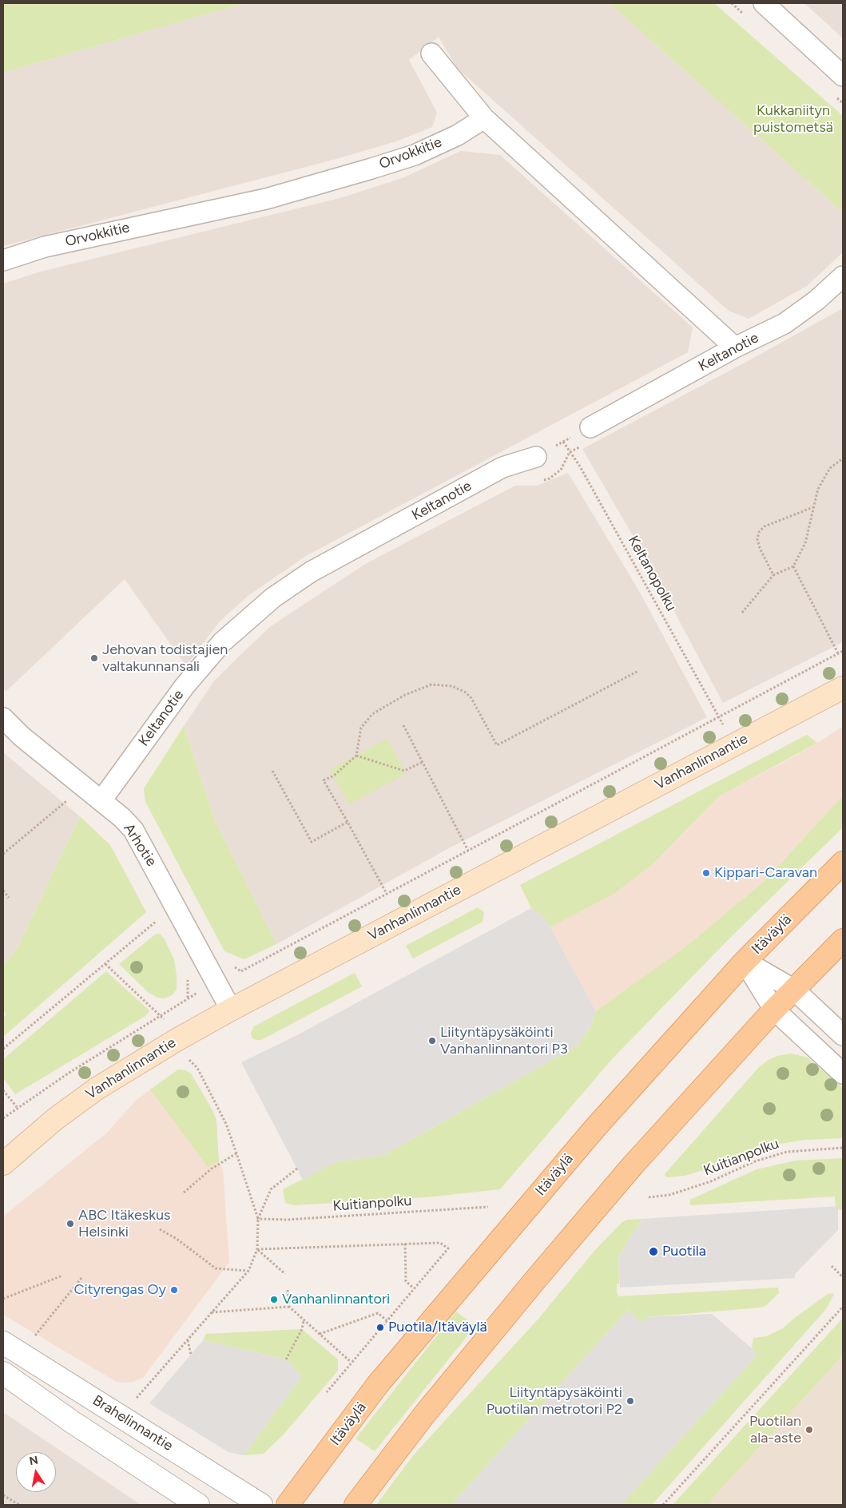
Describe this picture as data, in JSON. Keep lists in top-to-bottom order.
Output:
{
  "streets": {
    "main road": ["Vanhanlinnantie", "Itäväylä"],
    "street": [
      "Orvokkitie",
      "Keltanotie",
      "Arhotie",
      "Brahelinnantie"
    ],
    "path": ["Keltanopolku", "Kuitianpolku"]
  },
  "crossings": [
    ["Keltanotie", "Arhotie"],
    ["Vanhanlinnantie", "Arhotie"]
  ],
  "parks": ["Kukkaniityn puistometsä"],
  "places": [
    "Jehovan todistajien valtakunnansali",
    "Kippari-Caravan",
    "Liityntäpysäköinti Vanhanlinnantori P3",
    "ABC Itäkeskus Helsinki",
    "Puotila",
    "Cityrengas Oy",
    "Vanhanlinnantori",
    "Puotila/Itäväylä",
    "Liityntäpysäköinti Puotilan metrotori P2",
    "Puotilan ala-aste"
  ],
  "north": "top"
}
